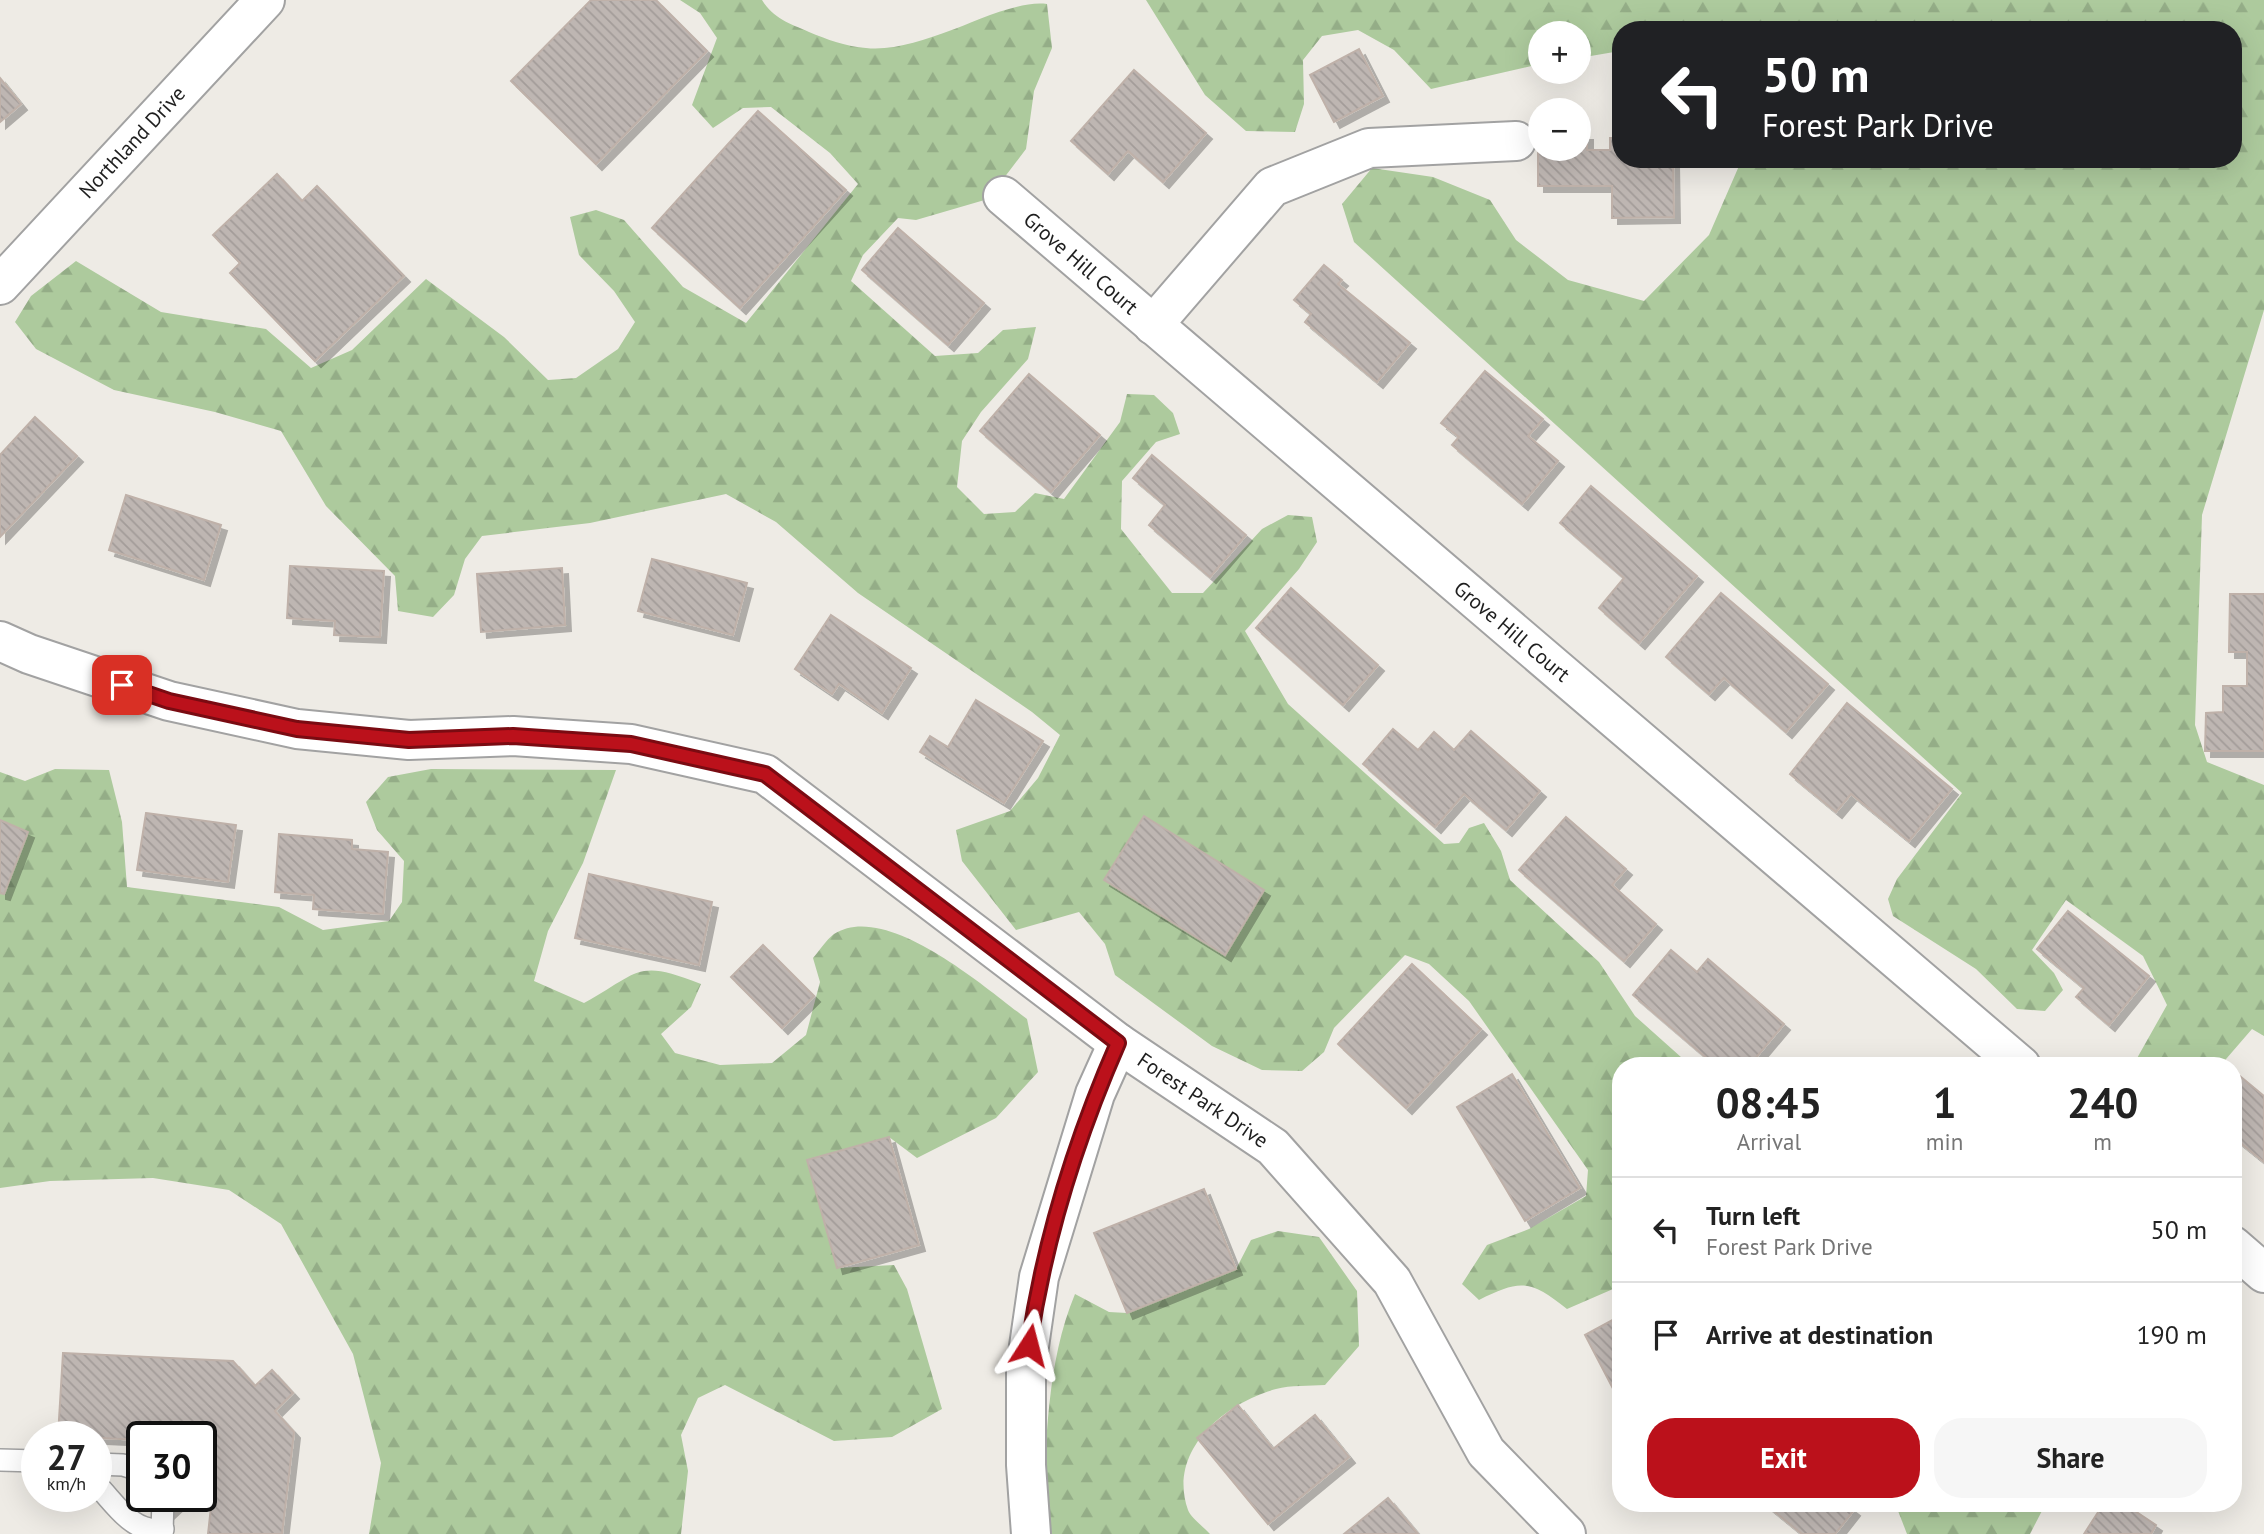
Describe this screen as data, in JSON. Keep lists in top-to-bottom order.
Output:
{
  "streets": {
    "street": ["Northland Drive", "Grove Hill Court", "Forest Park Drive"]
  },
  "page": {
    "map_buttons": ["+", "−"],
    "turn": ["50 m", "Forest Park Drive"],
    "eta": [
      "08:45",
      "Arrival",
      "1",
      "min",
      "240",
      "m"
    ],
    "list": [
      {
        "name": "Turn left",
        "note": "Forest Park Drive",
        "value": "50 m"
      },
      {
        "name": "Arrive at destination",
        "value": "190 m"
      }
    ],
    "buttons": ["Exit", "Share"],
    "speed": "27 km/h",
    "limit": "30"
  }
}
